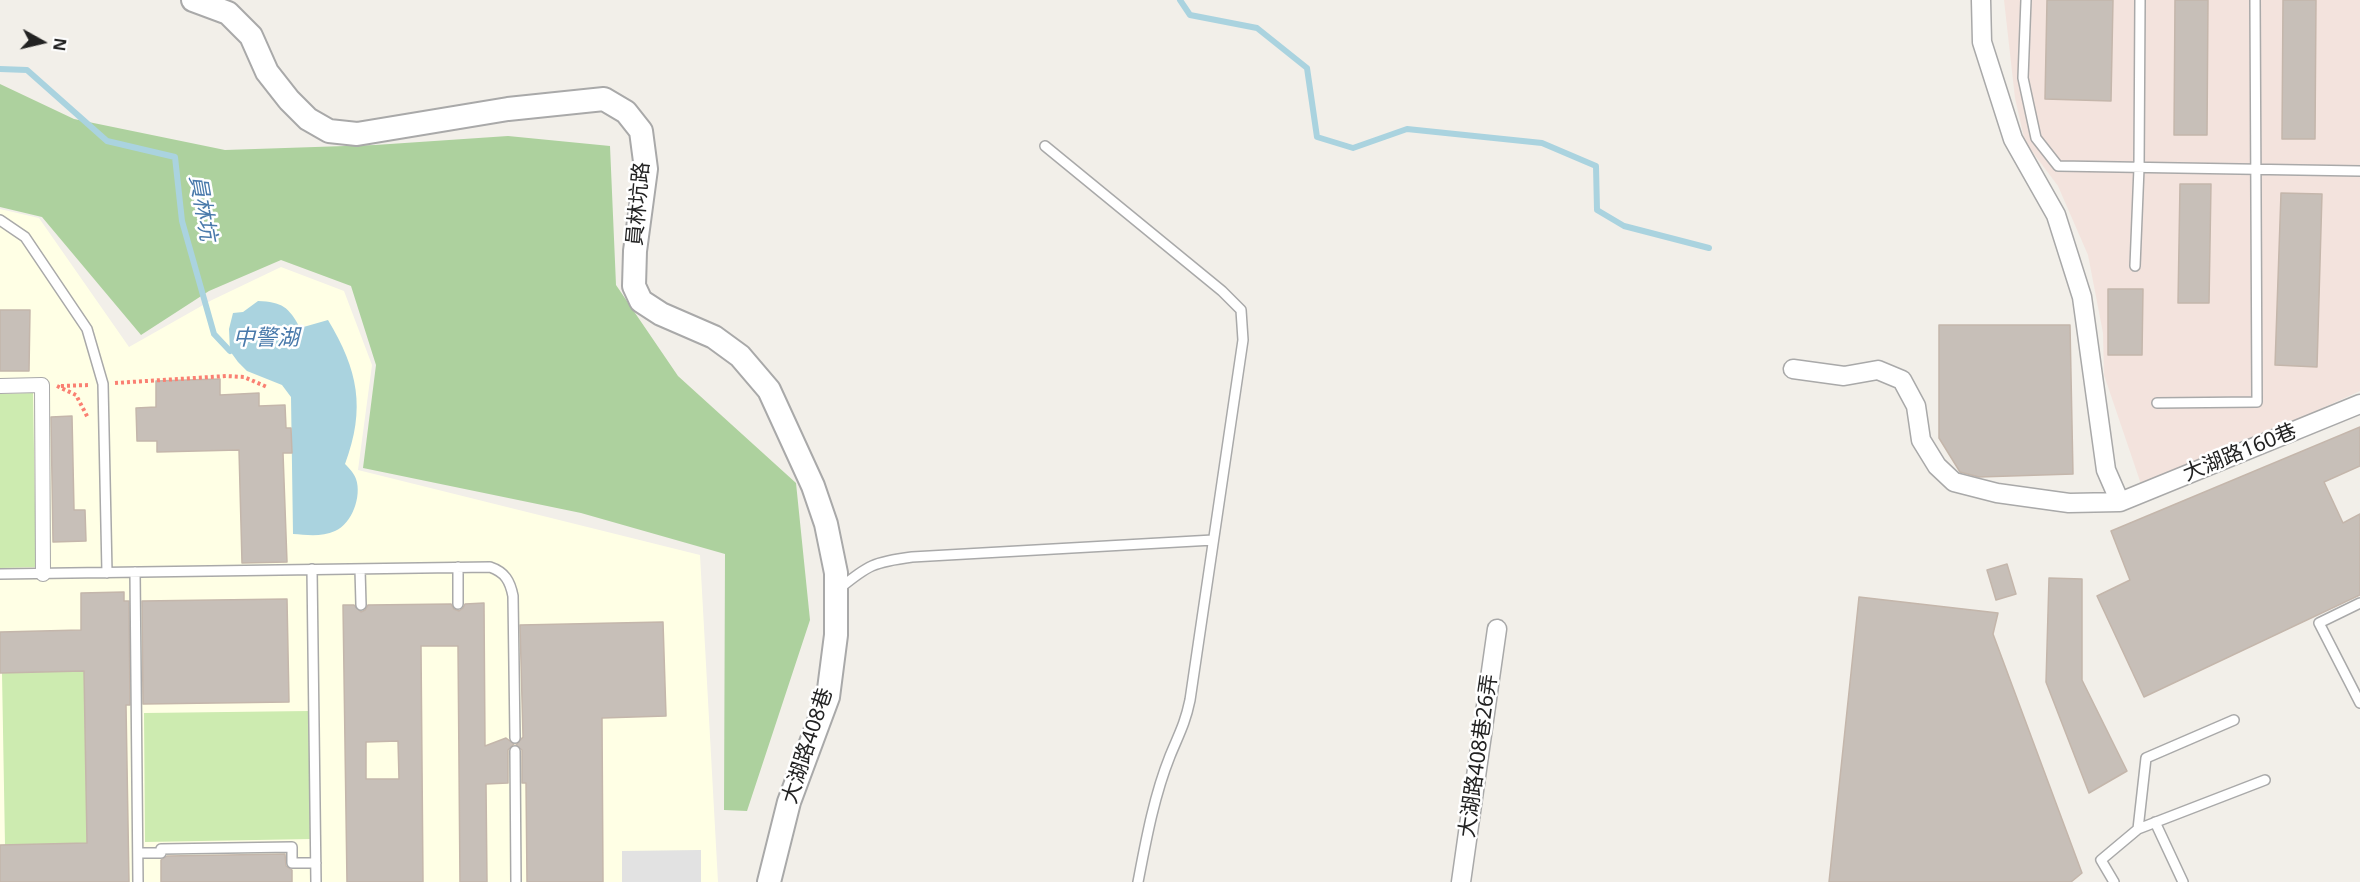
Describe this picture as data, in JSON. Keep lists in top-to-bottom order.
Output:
{
  "streets": {
    "street": [
      "員林坑路",
      "大湖路160巷",
      "大湖路408巷",
      "大湖路408巷26弄"
    ]
  },
  "crossings": [
    ["員林坑路", "大湖路408巷"]
  ],
  "water": ["員林坑", "中警湖"],
  "north": "right"
}
